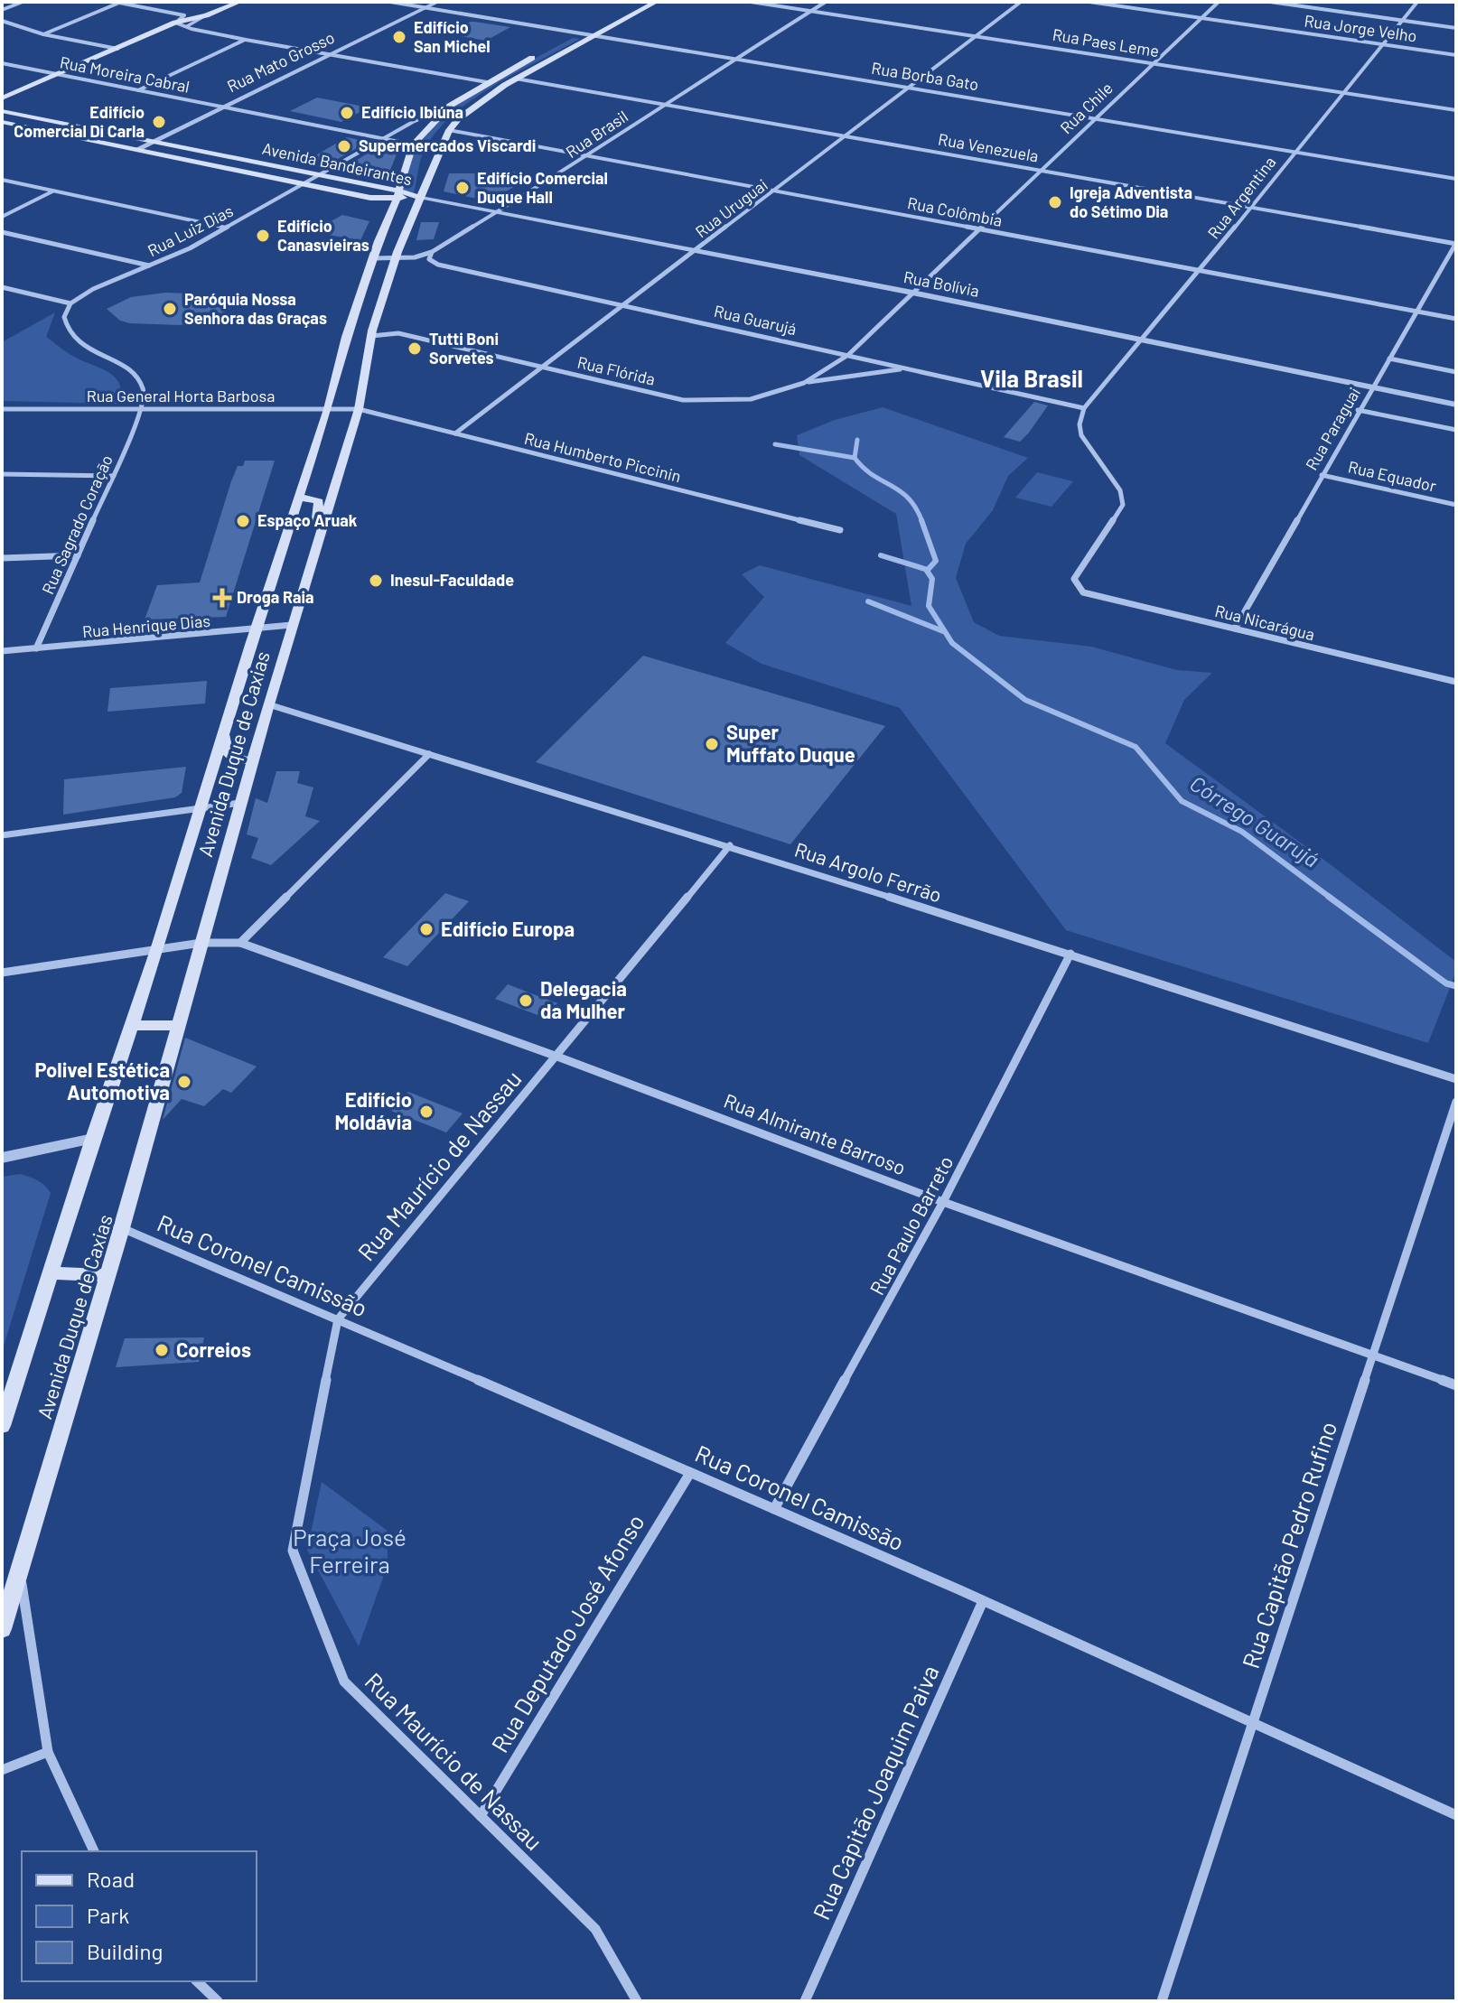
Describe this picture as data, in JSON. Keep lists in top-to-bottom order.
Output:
{
  "streets": {
    "main road": ["Avenida Bandeirantes", "Avenida Duque de Caxias"],
    "street": [
      "Rua Jorge Velho",
      "Rua Paes Leme",
      "Rua Mato Grosso",
      "Rua Moreira Cabral",
      "Rua Borba Gato",
      "Rua Chile",
      "Rua Brasil",
      "Rua Venezuela",
      "Rua Argentina",
      "Rua Uruguai",
      "Rua Colômbia",
      "Rua Luiz Dias",
      "Rua Bolívia",
      "Rua Guarujá",
      "Rua Flórida",
      "Rua General Horta Barbosa",
      "Rua Paraguai",
      "Rua Humberto Piccinin",
      "Rua Equador",
      "Rua Sagrado Coração",
      "Rua Nicarágua",
      "Rua Henrique Dias",
      "Rua Argolo Ferrão",
      "Rua Almirante Barroso",
      "Rua Maurício de Nassau",
      "Rua Paulo Barreto",
      "Rua Coronel Camissão",
      "Rua Capitão Pedro Rufino",
      "Rua Deputado José Afonso",
      "Rua Capitão Joaquim Paiva"
    ]
  },
  "crossings": [
    ["Rua Jorge Velho", "Rua Chile"],
    ["Rua Jorge Velho", "Rua Argentina"],
    ["Rua Paes Leme", "Rua Chile"],
    ["Rua Paes Leme", "Rua Brasil"],
    ["Rua Paes Leme", "Rua Argentina"],
    ["Rua Paes Leme", "Rua Uruguai"],
    ["Rua Mato Grosso", "Rua Moreira Cabral"],
    ["Rua Mato Grosso", "Rua Borba Gato"],
    ["Rua Mato Grosso", "Avenida Bandeirantes"],
    ["Rua Moreira Cabral", "Rua Luiz Dias"],
    ["Rua Moreira Cabral", "Avenida Duque de Caxias"],
    ["Rua Borba Gato", "Rua Chile"],
    ["Rua Borba Gato", "Rua Brasil"],
    ["Rua Borba Gato", "Rua Argentina"],
    ["Rua Borba Gato", "Rua Uruguai"],
    ["Rua Borba Gato", "Avenida Duque de Caxias"],
    ["Rua Chile", "Rua Venezuela"],
    ["Rua Chile", "Rua Colômbia"],
    ["Rua Chile", "Rua Bolívia"],
    ["Rua Chile", "Rua Guarujá"],
    ["Rua Chile", "Rua Flórida"],
    ["Rua Brasil", "Rua Venezuela"],
    ["Rua Brasil", "Rua Colômbia"],
    ["Rua Brasil", "Rua Bolívia"],
    ["Rua Brasil", "Rua Guarujá"],
    ["Rua Brasil", "Avenida Duque de Caxias"],
    ["Rua Venezuela", "Rua Argentina"],
    ["Rua Venezuela", "Rua Uruguai"],
    ["Rua Venezuela", "Rua Paraguai"],
    ["Rua Venezuela", "Avenida Duque de Caxias"],
    ["Avenida Bandeirantes", "Rua Luiz Dias"],
    ["Avenida Bandeirantes", "Rua Bolívia"],
    ["Avenida Bandeirantes", "Avenida Duque de Caxias"],
    ["Rua Argentina", "Rua Colômbia"],
    ["Rua Argentina", "Rua Bolívia"],
    ["Rua Argentina", "Rua Guarujá"],
    ["Rua Argentina", "Rua Nicarágua"],
    ["Rua Uruguai", "Rua Colômbia"],
    ["Rua Uruguai", "Rua Bolívia"],
    ["Rua Uruguai", "Rua Guarujá"],
    ["Rua Uruguai", "Rua Flórida"],
    ["Rua Uruguai", "Rua Humberto Piccinin"],
    ["Rua Colômbia", "Rua Paraguai"],
    ["Rua Colômbia", "Avenida Duque de Caxias"],
    ["Rua Luiz Dias", "Avenida Duque de Caxias"],
    ["Rua Bolívia", "Rua Paraguai"],
    ["Rua Bolívia", "Avenida Duque de Caxias"],
    ["Rua Guarujá", "Rua Flórida"],
    ["Rua Guarujá", "Rua Nicarágua"],
    ["Rua Flórida", "Avenida Duque de Caxias"],
    ["Rua General Horta Barbosa", "Rua Humberto Piccinin"],
    ["Rua General Horta Barbosa", "Rua Sagrado Coração"],
    ["Rua General Horta Barbosa", "Avenida Duque de Caxias"],
    ["Rua Paraguai", "Rua Equador"],
    ["Rua Paraguai", "Rua Nicarágua"],
    ["Rua Humberto Piccinin", "Avenida Duque de Caxias"],
    ["Rua Sagrado Coração", "Rua Henrique Dias"],
    ["Rua Henrique Dias", "Avenida Duque de Caxias"],
    ["Avenida Duque de Caxias", "Rua Argolo Ferrão"],
    ["Avenida Duque de Caxias", "Rua Almirante Barroso"],
    ["Avenida Duque de Caxias", "Rua Coronel Camissão"],
    ["Rua Argolo Ferrão", "Rua Maurício de Nassau"],
    ["Rua Argolo Ferrão", "Rua Paulo Barreto"],
    ["Rua Almirante Barroso", "Rua Maurício de Nassau"],
    ["Rua Almirante Barroso", "Rua Paulo Barreto"],
    ["Rua Almirante Barroso", "Rua Capitão Pedro Rufino"],
    ["Rua Maurício de Nassau", "Rua Coronel Camissão"],
    ["Rua Maurício de Nassau", "Rua Deputado José Afonso"],
    ["Rua Paulo Barreto", "Rua Coronel Camissão"],
    ["Rua Coronel Camissão", "Rua Capitão Pedro Rufino"],
    ["Rua Coronel Camissão", "Rua Deputado José Afonso"],
    ["Rua Coronel Camissão", "Rua Capitão Joaquim Paiva"]
  ],
  "districts": ["Vila Brasil"],
  "water": ["Córrego Guarujá"],
  "parks": ["Praça José Ferreira"],
  "places": {
    "other": [
      "Edifício San Michel",
      "Edifício Ibiúna",
      "Edifício Comercial Di Carla",
      "Supermercados Viscardi",
      "Edifício Comercial Duque Hall",
      "Igreja Adventista do Sétimo Dia",
      "Edifício Canasvieiras",
      "Paróquia Nossa Senhora das Graças",
      "Tutti Boni Sorvetes",
      "Espaço Aruak",
      "Inesul-Faculdade",
      "Super Muffato Duque",
      "Edifício Europa",
      "Delegacia da Mulher",
      "Polivel Estética Automotiva",
      "Edifício Moldávia",
      "Correios"
    ],
    "health": ["Droga Raia"]
  },
  "legend": ["Road", "Park", "Building"]
}
